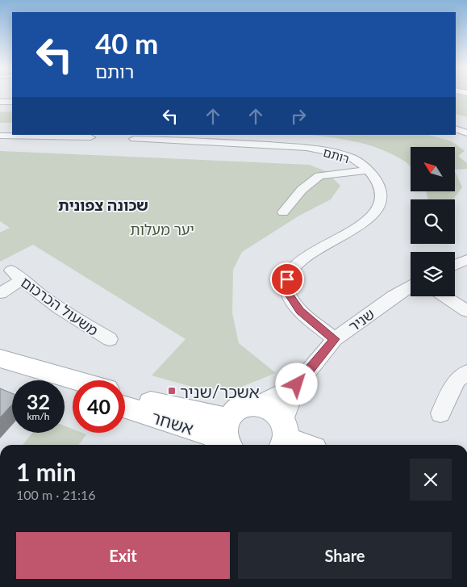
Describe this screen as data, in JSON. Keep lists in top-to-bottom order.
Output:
{
  "streets": {
    "main road": ["אשחר"],
    "street": ["רותם", "משעול הכרכום", "שניר"]
  },
  "crossings": [
    ["רותם", "שניר"]
  ],
  "districts": ["שכונה צפונית"],
  "parks": ["יער מעלות"],
  "places": {
    "transit": ["אשכר/שניר"]
  },
  "north": "top left",
  "page": {
    "turn": ["40 m", "רותם"],
    "speed": "32 km/h",
    "limit": "40",
    "heading": ["1 min", "100 m · 21:16"],
    "buttons": ["Exit", "Share"]
  }
}
